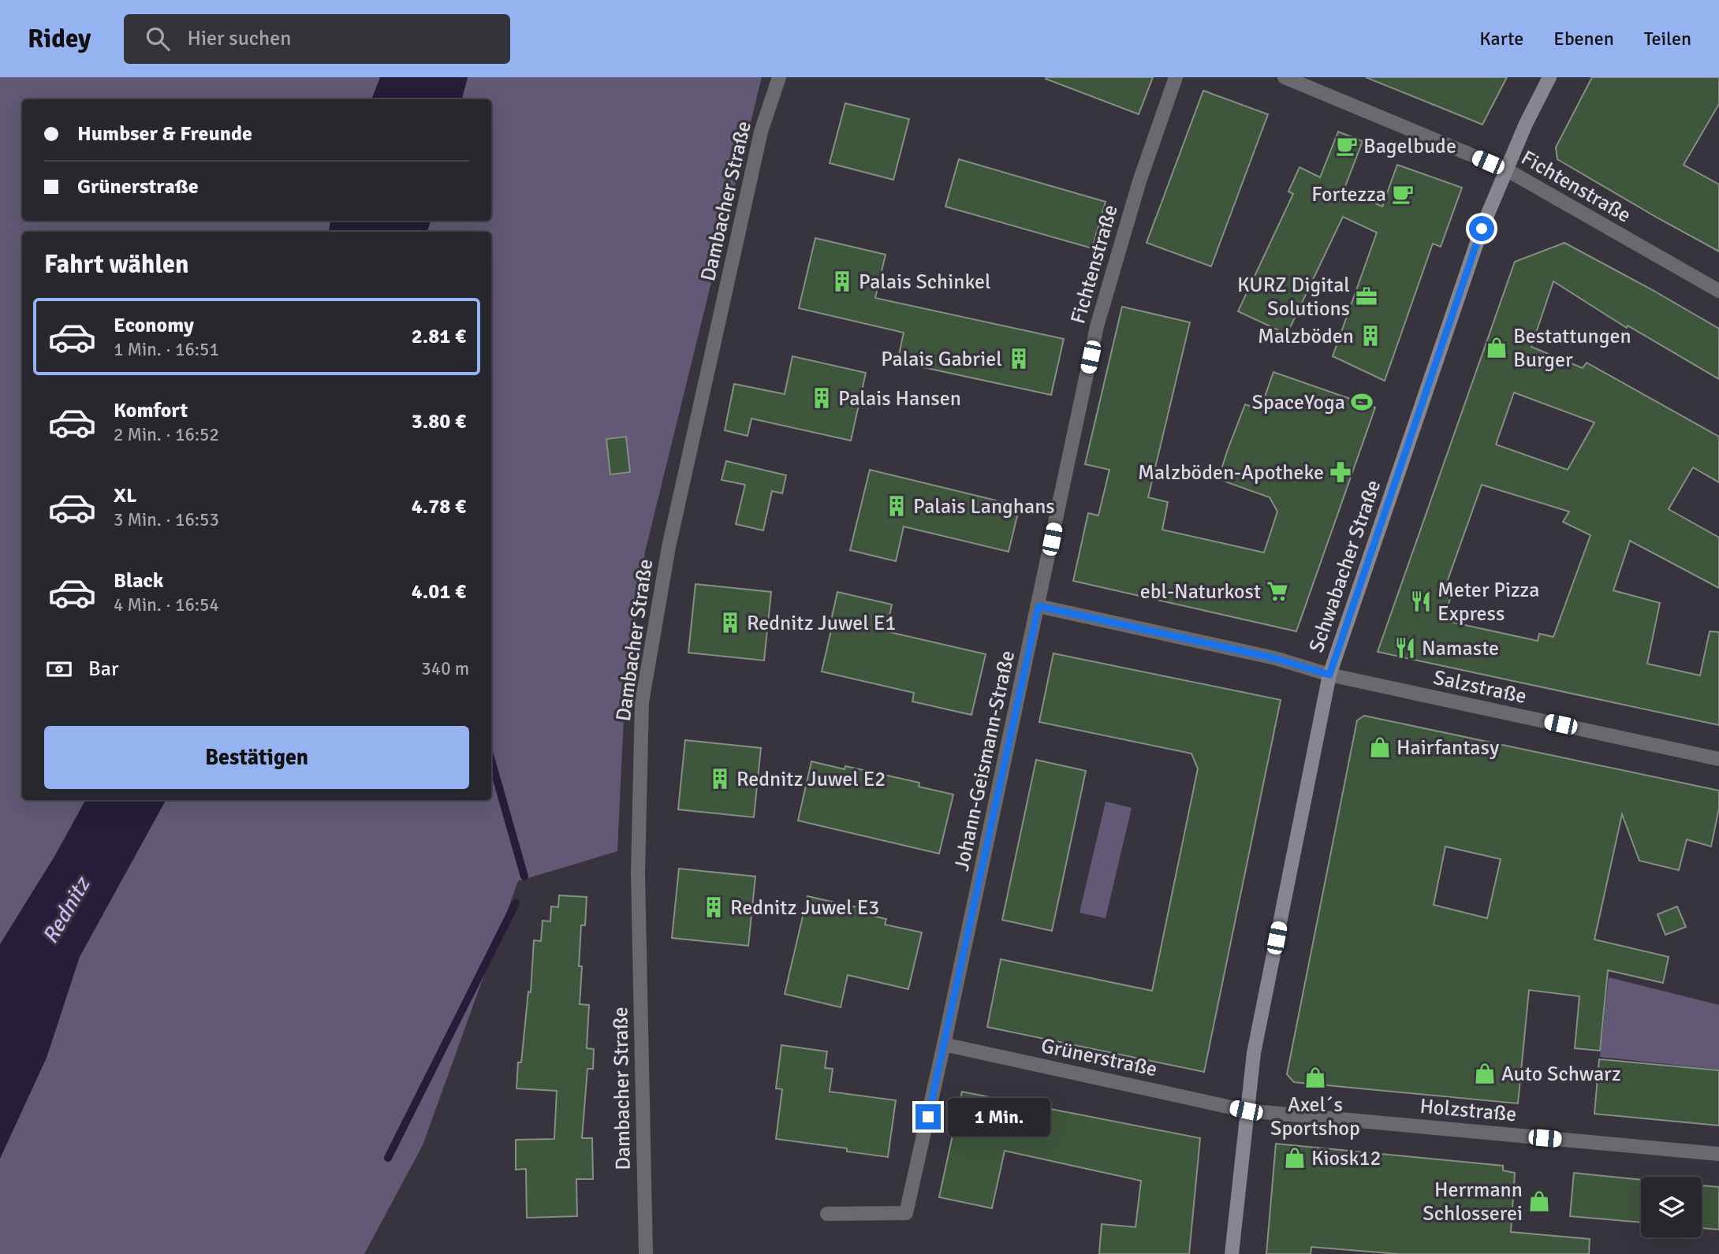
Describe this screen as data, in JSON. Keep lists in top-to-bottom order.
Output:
{
  "streets": {
    "main road": ["Schwabacher Straße"],
    "street": [
      "Fichtenstraße",
      "Dambacher Straße",
      "Salzstraße",
      "Johann-Geismann-Straße",
      "Grünerstraße",
      "Holzstraße"
    ]
  },
  "crossings": [
    ["Fichtenstraße", "Schwabacher Straße"],
    ["Fichtenstraße", "Johann-Geismann-Straße"],
    ["Schwabacher Straße", "Salzstraße"],
    ["Schwabacher Straße", "Grünerstraße"],
    ["Schwabacher Straße", "Holzstraße"],
    ["Johann-Geismann-Straße", "Grünerstraße"],
    ["Grünerstraße", "Holzstraße"]
  ],
  "water": ["Rednitz"],
  "places": {
    "cafe": ["Bagelbude", "Fortezza"],
    "building": [
      "Palais Schinkel",
      "Malzböden",
      "Palais Gabriel",
      "Palais Hansen",
      "Palais Langhans",
      "Rednitz Juwel E1",
      "Rednitz Juwel E2",
      "Rednitz Juwel E3"
    ],
    "office": ["KURZ Digital Solutions"],
    "shop": [
      "Bestattungen Burger",
      "Hairfantasy",
      "Auto Schwarz",
      "Axel´s Sportshop",
      "Kiosk12",
      "Herrmann Schlosserei"
    ],
    "sports": ["SpaceYoga"],
    "pharmacy": ["Malzböden-Apotheke"],
    "supermarket": ["ebl-Naturkost"],
    "restaurant": ["Meter Pizza Express", "Namaste"]
  },
  "page": {
    "header": "Ridey",
    "search": "Hier suchen",
    "nav": ["Karte", "Ebenen", "Teilen"],
    "banner": ["Humbser & Freunde", "Grünerstraße"],
    "heading": "Fahrt wählen",
    "list": [
      {
        "name": "Economy",
        "note": "1 Min. · 16:51",
        "value": "2.81 €"
      },
      {
        "name": "Komfort",
        "note": "2 Min. · 16:52",
        "value": "3.80 €"
      },
      {
        "name": "XL",
        "note": "3 Min. · 16:53",
        "value": "4.78 €"
      },
      {
        "name": "Black",
        "note": "4 Min. · 16:54",
        "value": "4.01 €"
      }
    ],
    "pay": ["Bar", "340 m"],
    "buttons": "Bestätigen",
    "bubble": "1 Min."
  }
}
